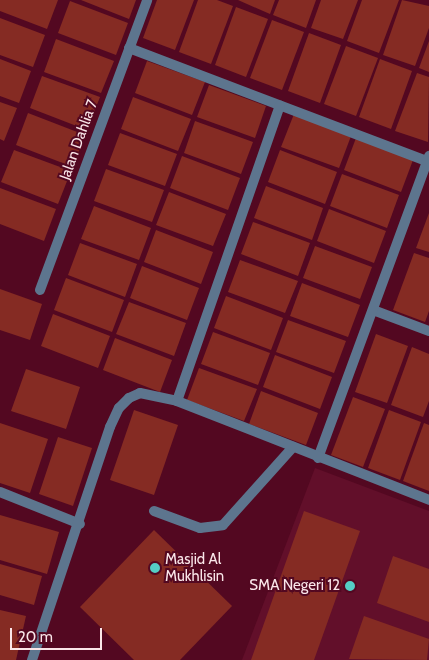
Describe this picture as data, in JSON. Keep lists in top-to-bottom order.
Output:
{
  "streets": {
    "street": ["Jalan Dahlia 7"]
  },
  "places": ["Masjid Al Mukhlisin", "SMA Negeri 12"],
  "scale_bar": "20 m"
}
